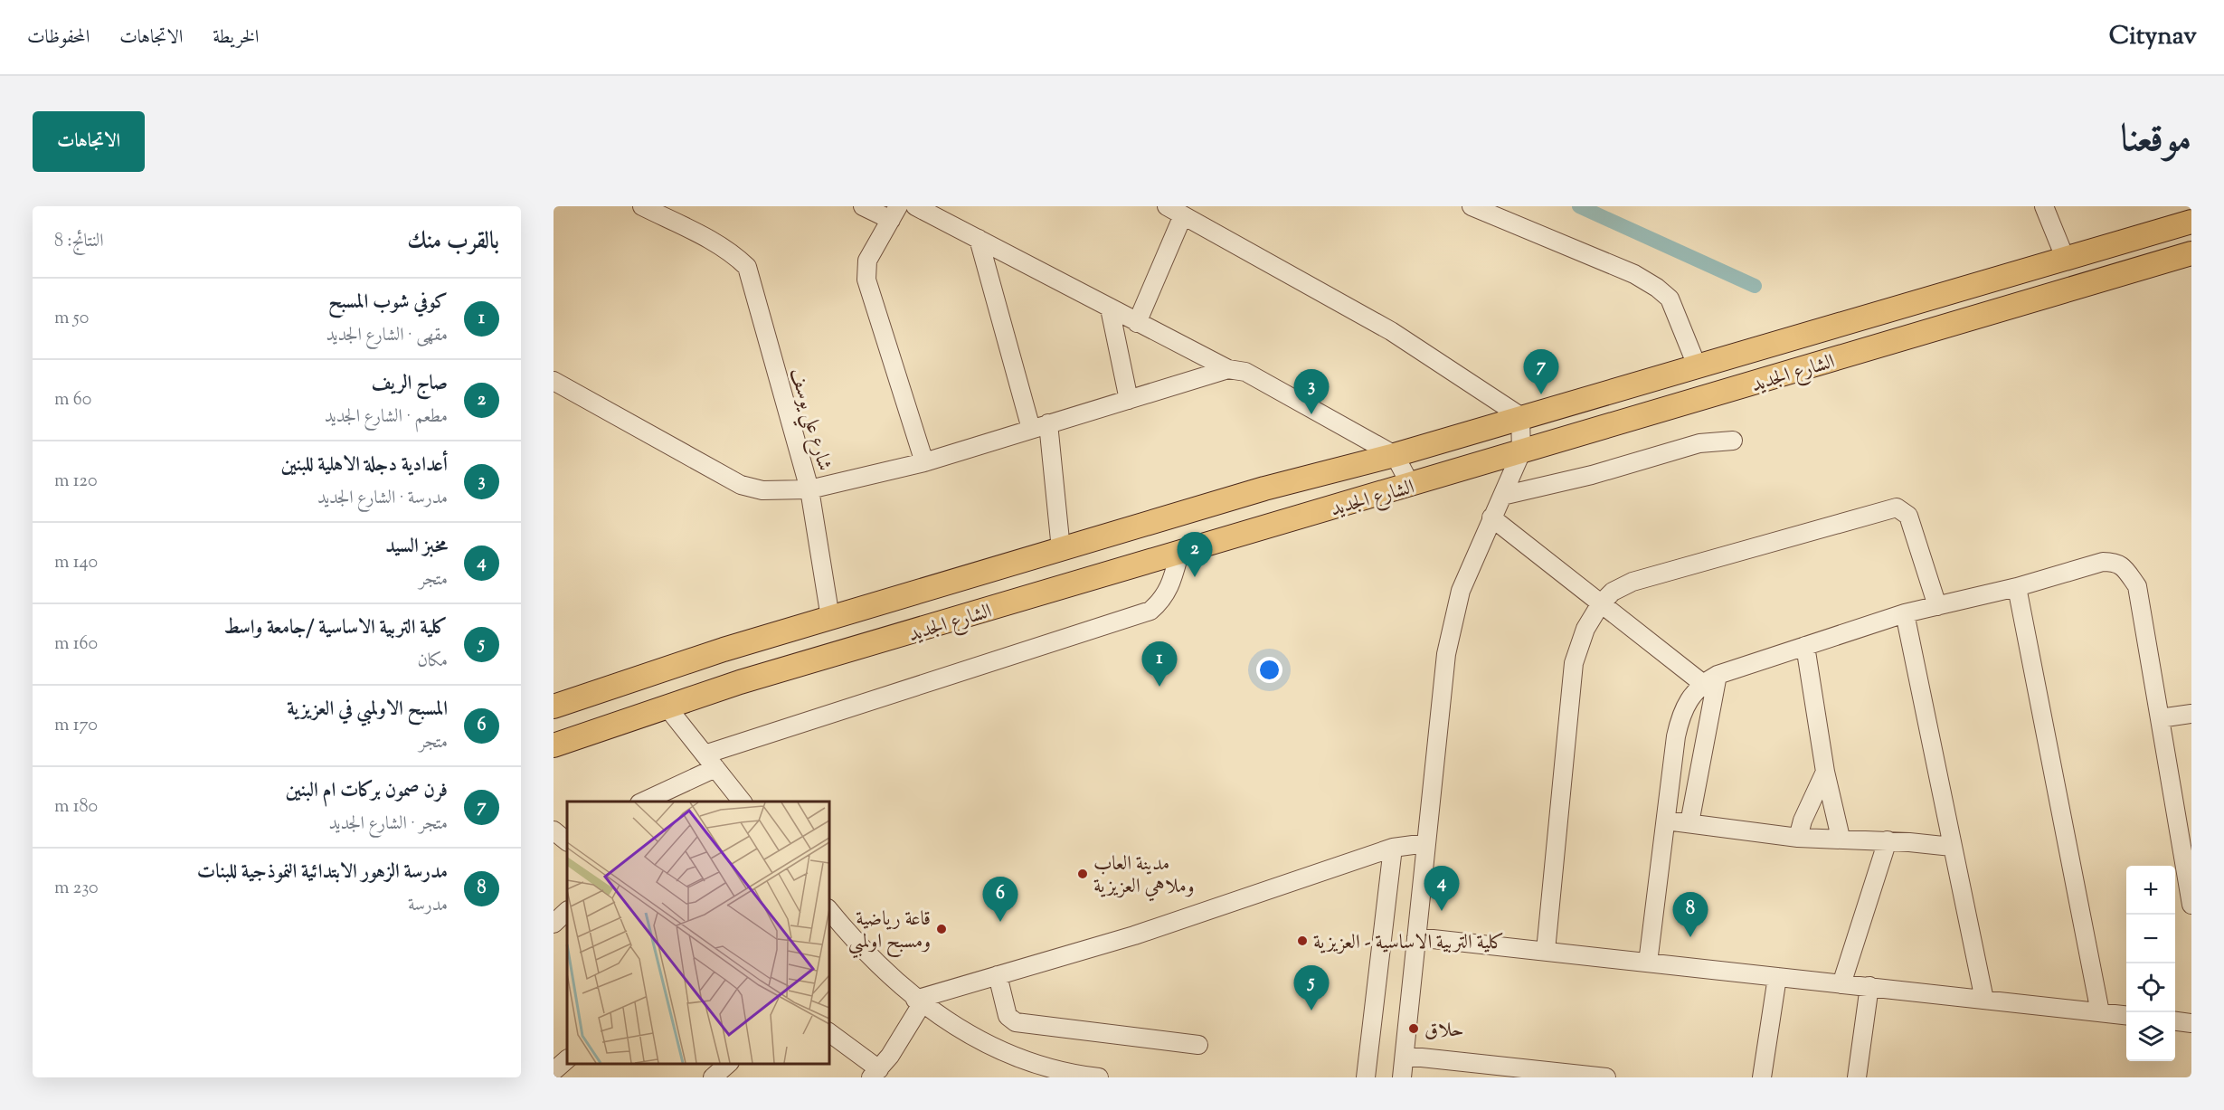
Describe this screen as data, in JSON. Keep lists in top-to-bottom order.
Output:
{
  "streets": {
    "main road": ["الشارع الجديد"],
    "street": ["شارع علي يوسف"]
  },
  "places": [
    "مدينة العاب وملاهي العزيزية",
    "قاعة رياضية ومسبح اولمبي",
    "كلية التربية الاساسية - العزيزية",
    "حلاق"
  ],
  "page": {
    "header": "Citynav",
    "nav": ["الخريطة", "الاتجاهات", "المحفوظات"],
    "title": "موقعنا",
    "buttons": "الاتجاهات",
    "heading": ["بالقرب منك", "النتائج: 8"],
    "list": [
      {
        "mark": "1",
        "name": "كوفي شوب المسبح",
        "note": "مقهى · الشارع الجديد",
        "value": "50 m"
      },
      {
        "mark": "2",
        "name": "صاج الريف",
        "note": "مطعم · الشارع الجديد",
        "value": "60 m"
      },
      {
        "mark": "3",
        "name": "أعدادية دجلة الاهلية للبنين",
        "note": "مدرسة · الشارع الجديد",
        "value": "120 m"
      },
      {
        "mark": "4",
        "name": "مخبز السيد",
        "note": "متجر",
        "value": "140 m"
      },
      {
        "mark": "5",
        "name": "كلية التربية الاساسية /جامعة واسط",
        "note": "مكان",
        "value": "160 m"
      },
      {
        "mark": "6",
        "name": "المسبح الاولمبي في العزيزية",
        "note": "متجر",
        "value": "170 m"
      },
      {
        "mark": "7",
        "name": "فرن صمون بركات ام البنين",
        "note": "متجر · الشارع الجديد",
        "value": "180 m"
      },
      {
        "mark": "8",
        "name": "مدرسة الزهور الابتدائية النموذجية للبنات",
        "note": "مدرسة",
        "value": "230 m"
      }
    ],
    "pins": [
      "7",
      "3",
      "2",
      "1",
      "4",
      "6",
      "8",
      "5"
    ],
    "map_buttons": ["+", "−"]
  }
}
